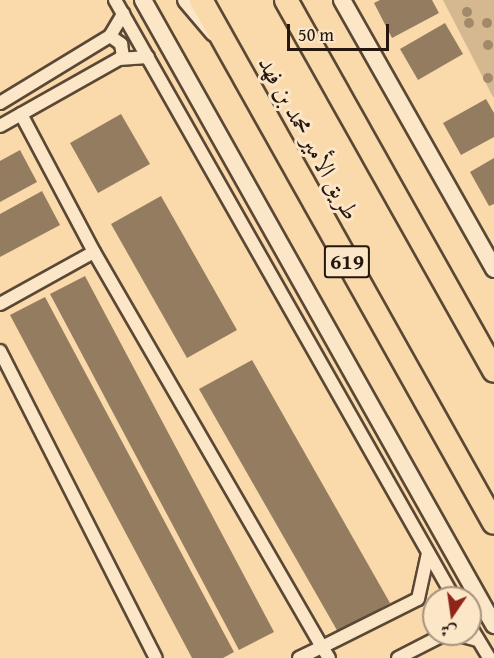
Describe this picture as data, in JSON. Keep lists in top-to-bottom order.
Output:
{
  "streets": {
    "highway": ["طريق الأمير محمد بن فهد", "619"]
  },
  "scale_bar": "50 m",
  "north": "bottom"
}
